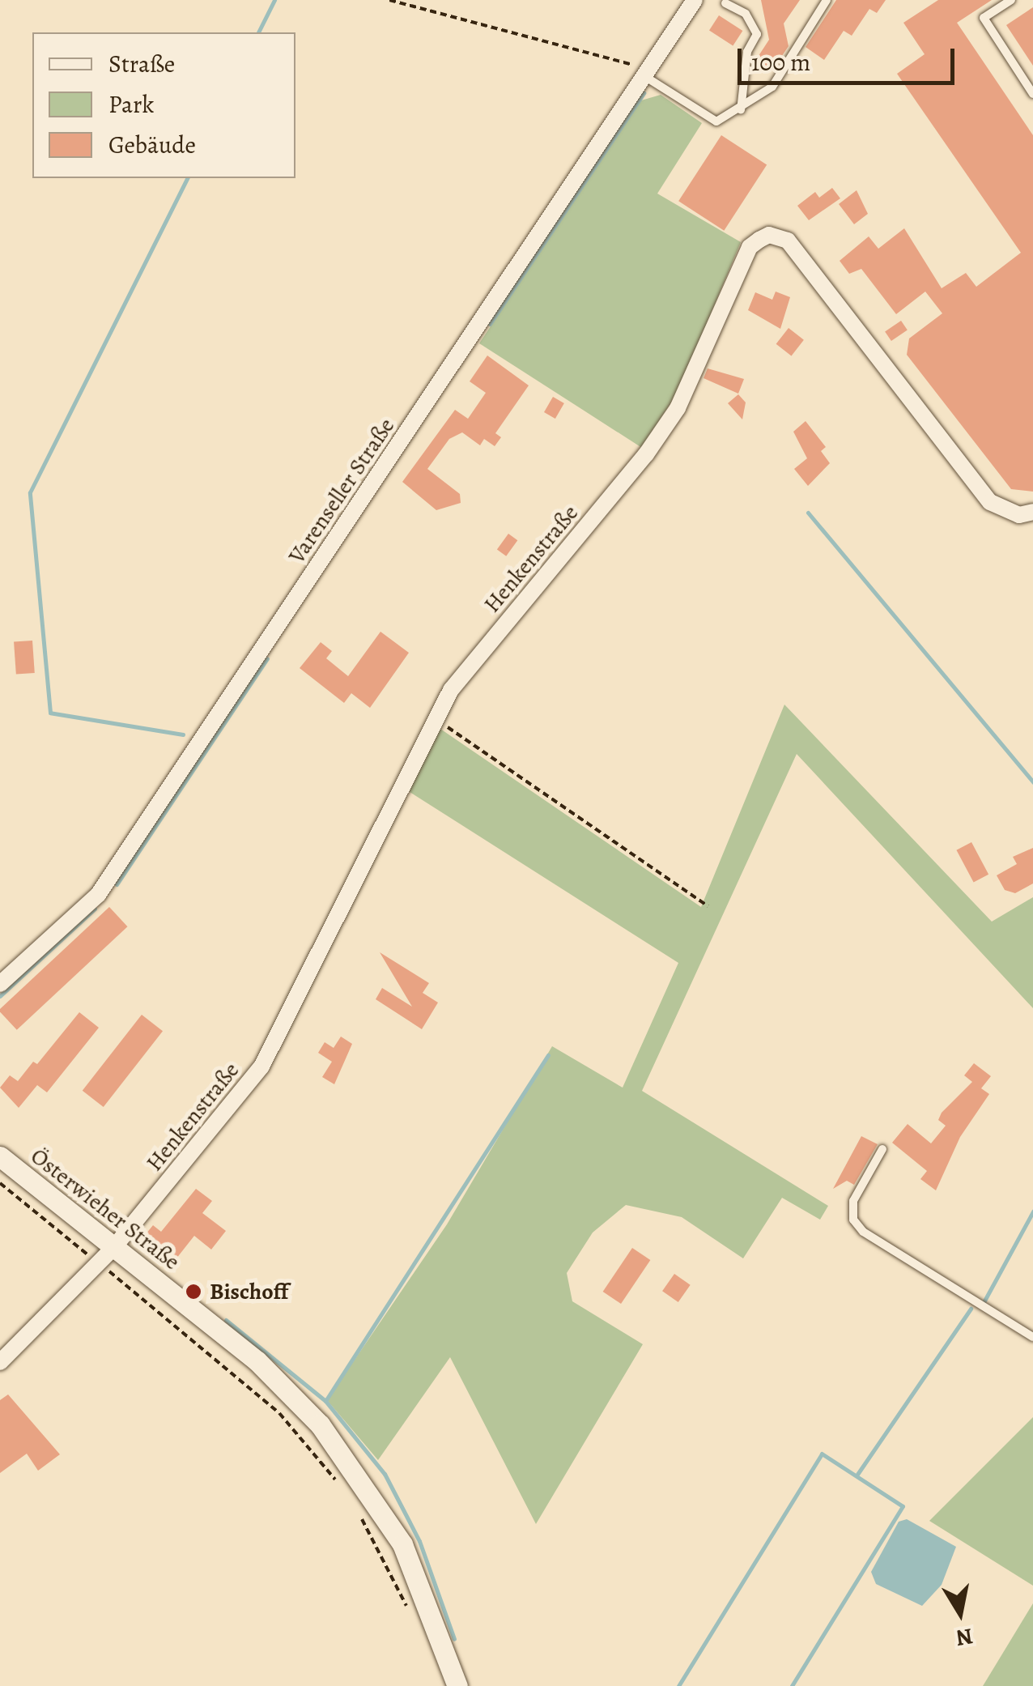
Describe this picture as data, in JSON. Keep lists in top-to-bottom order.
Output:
{
  "streets": {
    "street": ["Varenseller Straße", "Henkenstraße", "Österwieher Straße"]
  },
  "crossings": [
    ["Henkenstraße", "Österwieher Straße"]
  ],
  "places": ["Bischoff"],
  "legend": ["Straße", "Park", "Gebäude"],
  "scale_bar": "100 m",
  "north": "bottom"
}
